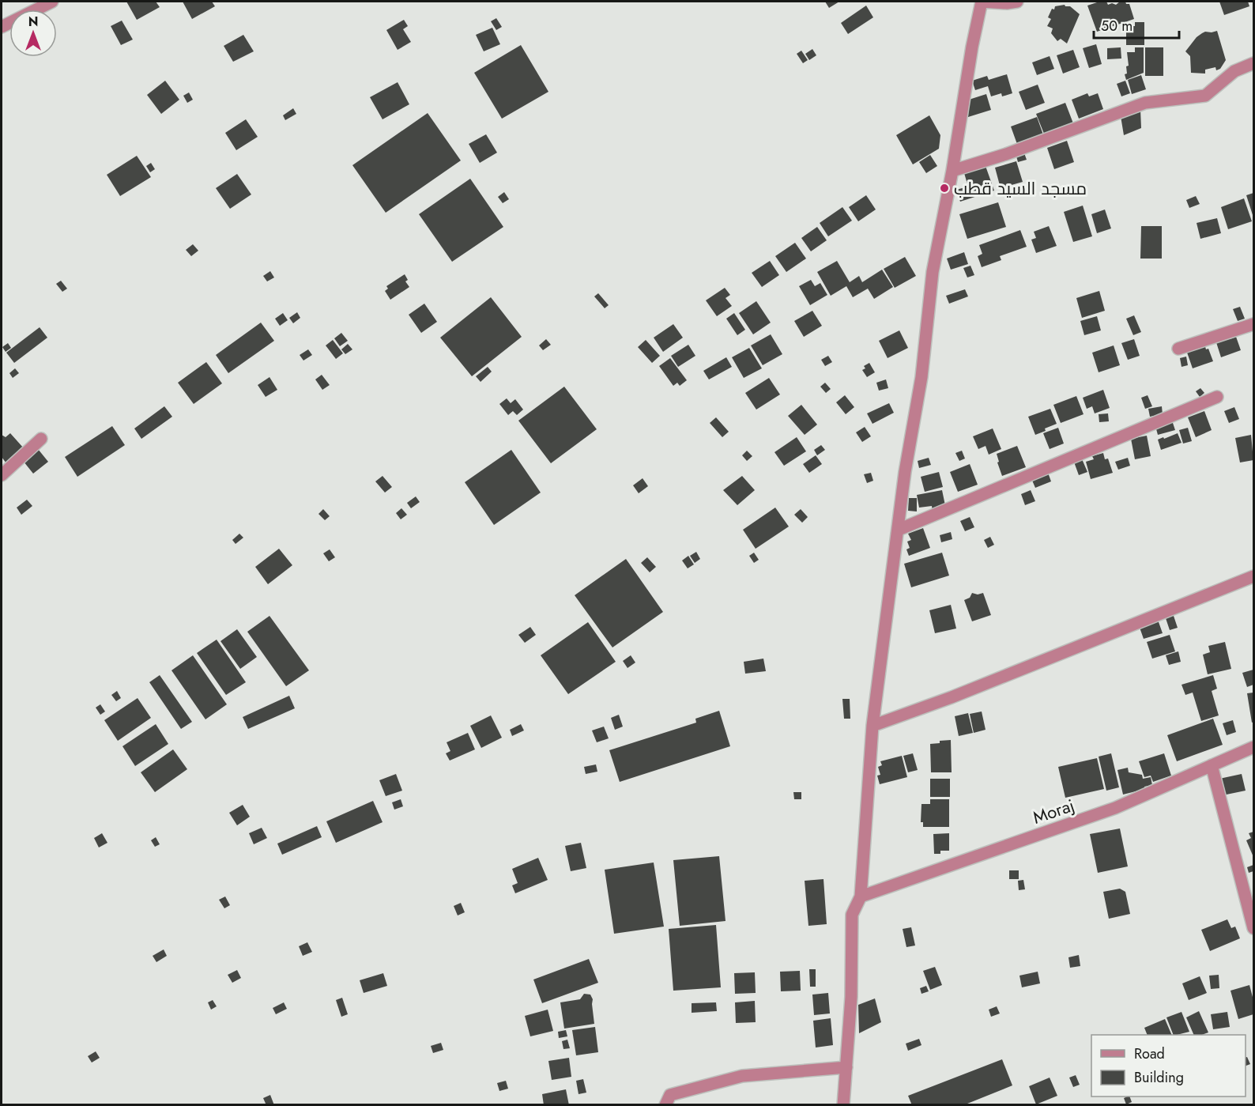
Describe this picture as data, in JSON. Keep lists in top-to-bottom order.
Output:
{
  "streets": {
    "street": ["Moraj"]
  },
  "places": ["مسجد السيد قطب"],
  "legend": ["Road", "Building"],
  "scale_bar": "50 m",
  "north": "top"
}
